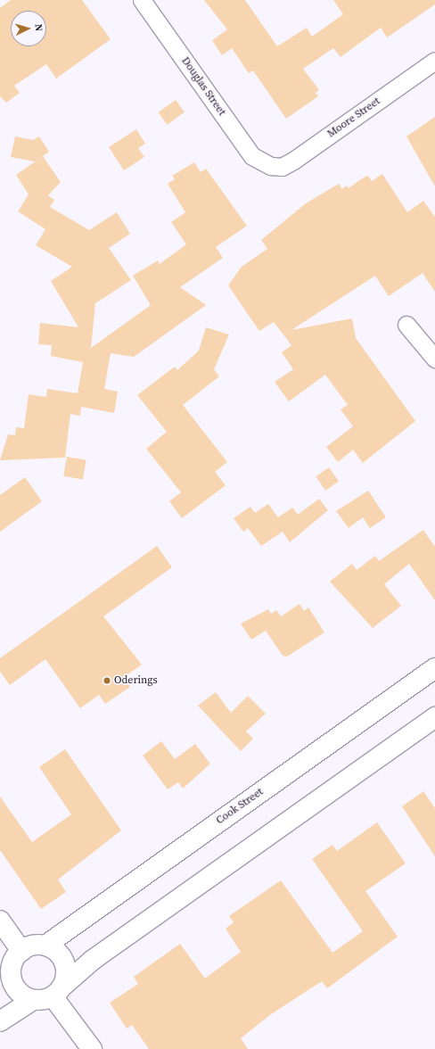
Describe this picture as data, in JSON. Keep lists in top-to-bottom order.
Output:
{
  "streets": {
    "street": ["Douglas Street", "Moore Street", "Cook Street"]
  },
  "crossings": [
    ["Douglas Street", "Moore Street"]
  ],
  "places": ["Oderings"],
  "north": "right"
}
